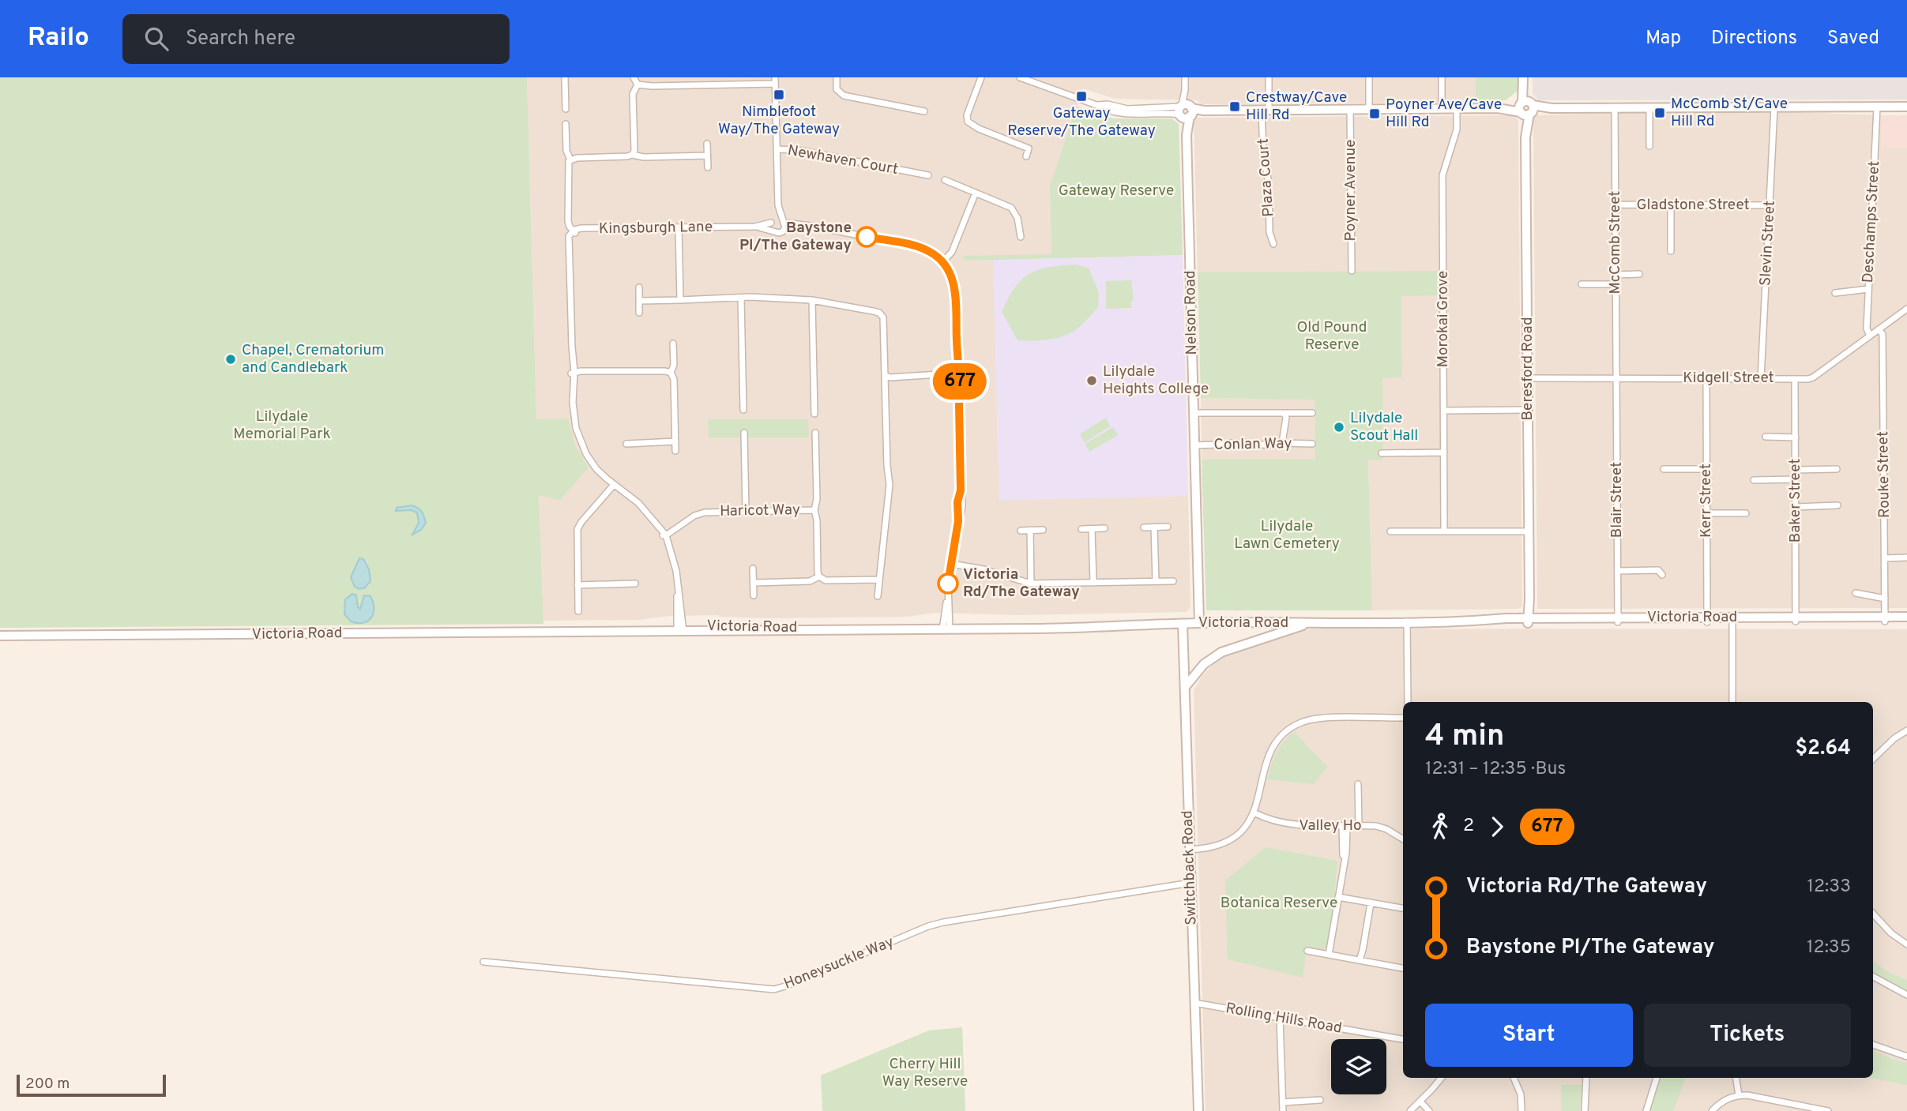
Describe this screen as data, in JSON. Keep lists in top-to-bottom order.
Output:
{
  "streets": {
    "main road": [
      "Nelson Road",
      "Beresford Road",
      "Victoria Road",
      "Switchback Road"
    ],
    "street": [
      "Newhaven Court",
      "Plaza Court",
      "Poyner Avenue",
      "Gladstone Street",
      "Deschamps Street",
      "Kingsburgh Lane",
      "McComb Street",
      "Slevin Street",
      "Morokai Grove",
      "Kidgell Street",
      "Conlan Way",
      "Rouke Street",
      "Blair Street",
      "Kerr Street",
      "Baker Street",
      "Haricot Way",
      "Valley Ho",
      "Honeysuckle Way",
      "Rolling Hills Road"
    ]
  },
  "crossings": [
    ["Gladstone Street", "McComb Street"],
    ["Gladstone Street", "Slevin Street"],
    ["Deschamps Street", "Kidgell Street"],
    ["McComb Street", "Kidgell Street"],
    ["McComb Street", "Blair Street"],
    ["Slevin Street", "Kidgell Street"],
    ["Nelson Road", "Conlan Way"],
    ["Nelson Road", "Victoria Road"],
    ["Beresford Road", "Kidgell Street"],
    ["Beresford Road", "Victoria Road"],
    ["Kidgell Street", "Rouke Street"],
    ["Kidgell Street", "Blair Street"],
    ["Kidgell Street", "Kerr Street"],
    ["Kidgell Street", "Baker Street"],
    ["Rouke Street", "Victoria Road"],
    ["Blair Street", "Victoria Road"],
    ["Kerr Street", "Victoria Road"],
    ["Baker Street", "Victoria Road"],
    ["Victoria Road", "Switchback Road"],
    ["Switchback Road", "Honeysuckle Way"],
    ["Switchback Road", "Rolling Hills Road"]
  ],
  "parks": [
    "Gateway Reserve",
    "Old Pound Reserve",
    "Lilydale Memorial Park",
    "Lilydale Lawn Cemetery",
    "Botanica Reserve",
    "Cherry Hill Way Reserve"
  ],
  "places": {
    "transit": [
      "Nimblefoot Way/The Gateway",
      "Gateway Reserve/The Gateway",
      "Crestway/Cave Hill Rd",
      "McComb St/Cave Hill Rd",
      "Poyner Ave/Cave Hill Rd"
    ],
    "other": [
      "Baystone Pl/The Gateway",
      "Chapel, Crematorium and Candlebark",
      "Lilydale Heights College",
      "Lilydale Scout Hall",
      "Victoria Rd/The Gateway"
    ]
  },
  "lines": ["bus line 677"],
  "scale_bar": "200 m",
  "page": {
    "header": "Railo",
    "search": "Search here",
    "nav": ["Map", "Directions", "Saved"],
    "on_map": "677",
    "heading": ["4 min", "12:31 – 12:35 · Bus", "$2.64"],
    "legs": ["2", "677"],
    "list": [
      {
        "name": "Victoria Rd/The Gateway",
        "value": "12:33"
      },
      {
        "name": "Baystone Pl/The Gateway",
        "value": "12:35"
      }
    ],
    "buttons": ["Start", "Tickets"],
    "scale": "200 m"
  }
}
